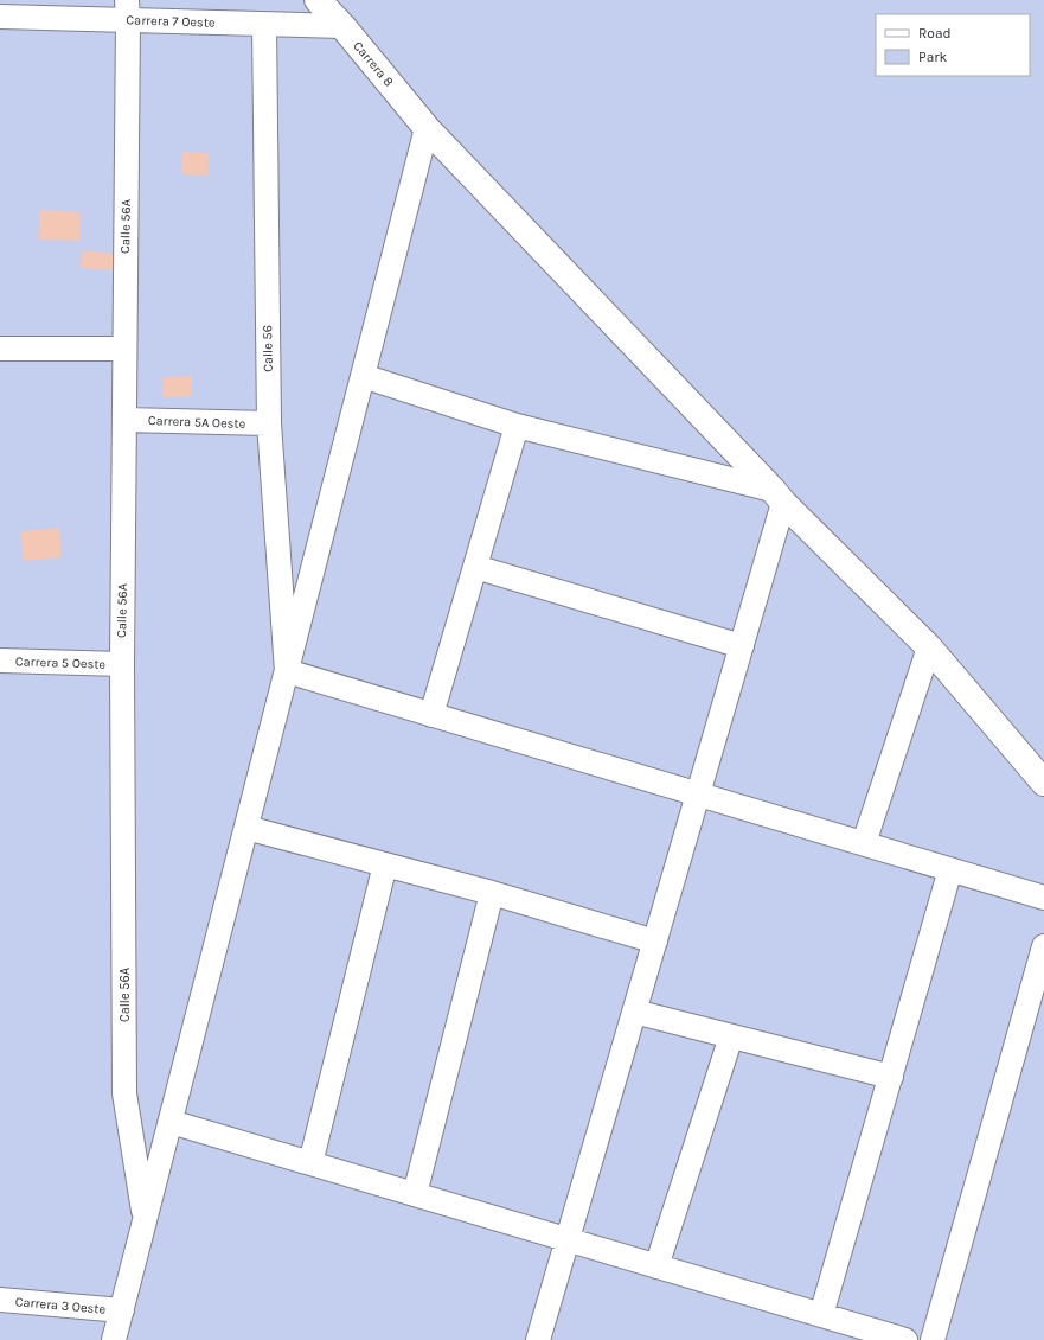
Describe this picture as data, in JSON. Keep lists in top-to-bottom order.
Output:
{
  "streets": {
    "street": [
      "Carrera 7 Oeste",
      "Carrera 8",
      "Calle 56A",
      "Calle 56",
      "Carrera 5A Oeste",
      "Carrera 5 Oeste",
      "Carrera 3 Oeste"
    ]
  },
  "crossings": [
    ["Carrera 7 Oeste", "Carrera 8"],
    ["Carrera 7 Oeste", "Calle 56A"],
    ["Carrera 7 Oeste", "Calle 56"],
    ["Calle 56A", "Carrera 5A Oeste"],
    ["Calle 56A", "Carrera 5 Oeste"],
    ["Calle 56", "Carrera 5A Oeste"]
  ],
  "legend": ["Road", "Park"]
}
